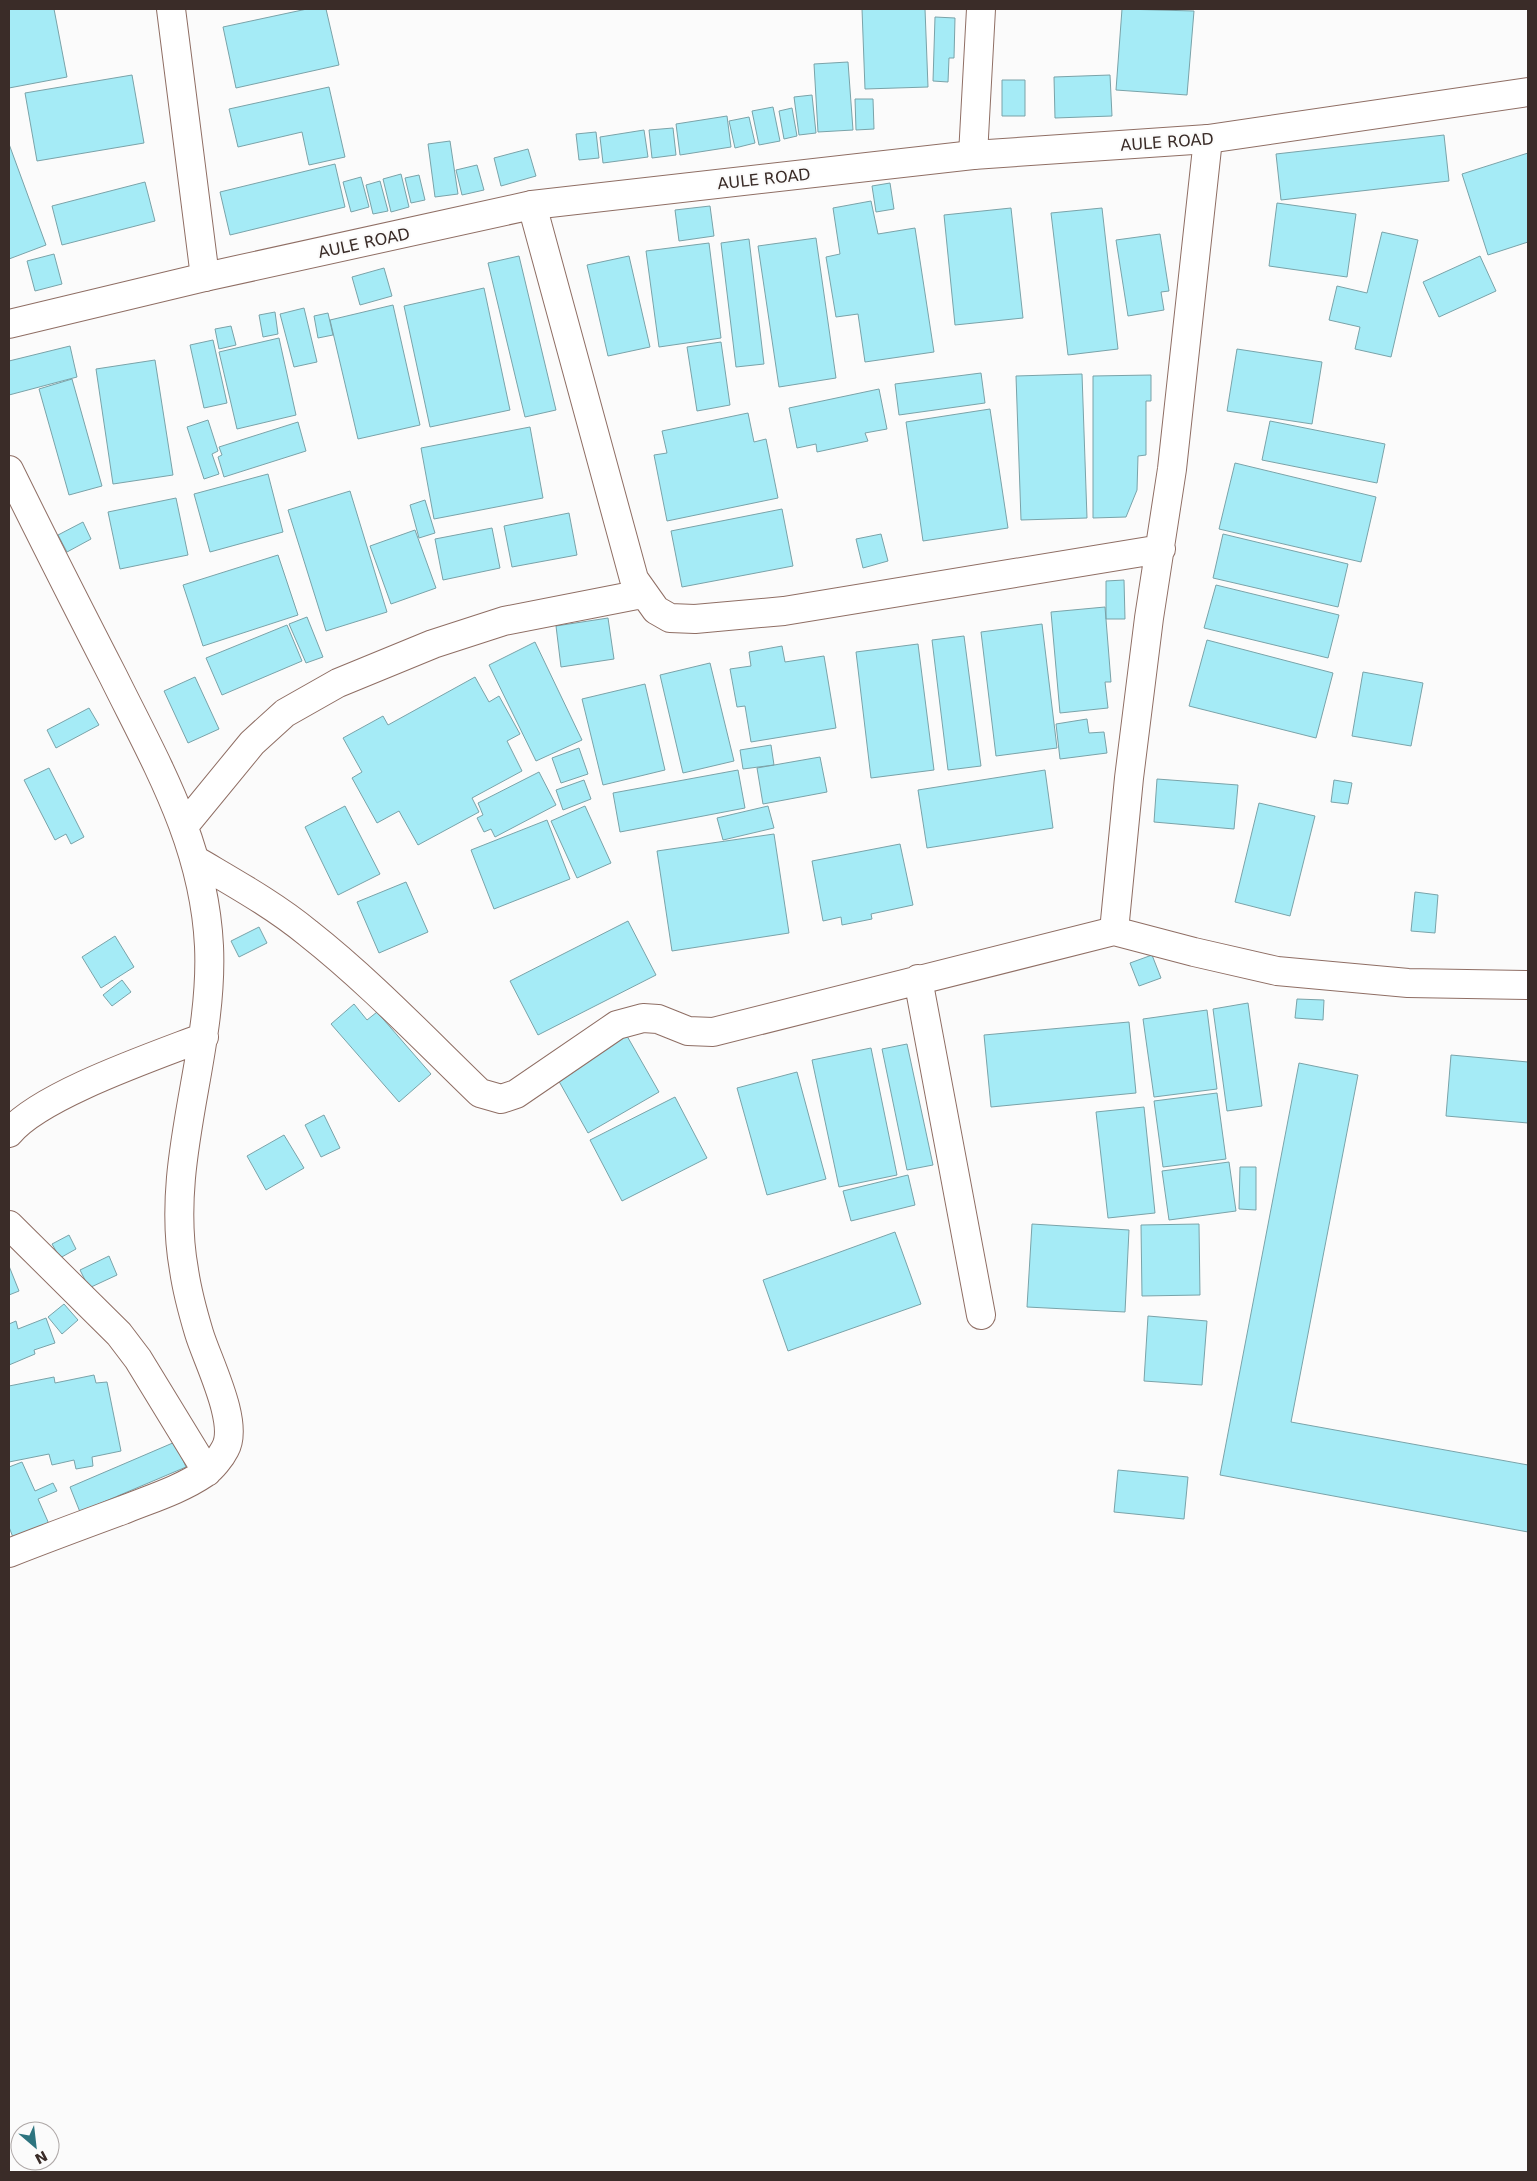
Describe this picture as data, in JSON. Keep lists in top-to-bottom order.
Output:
{
  "streets": {
    "street": ["AULE ROAD"]
  },
  "north": "bottom right"
}
